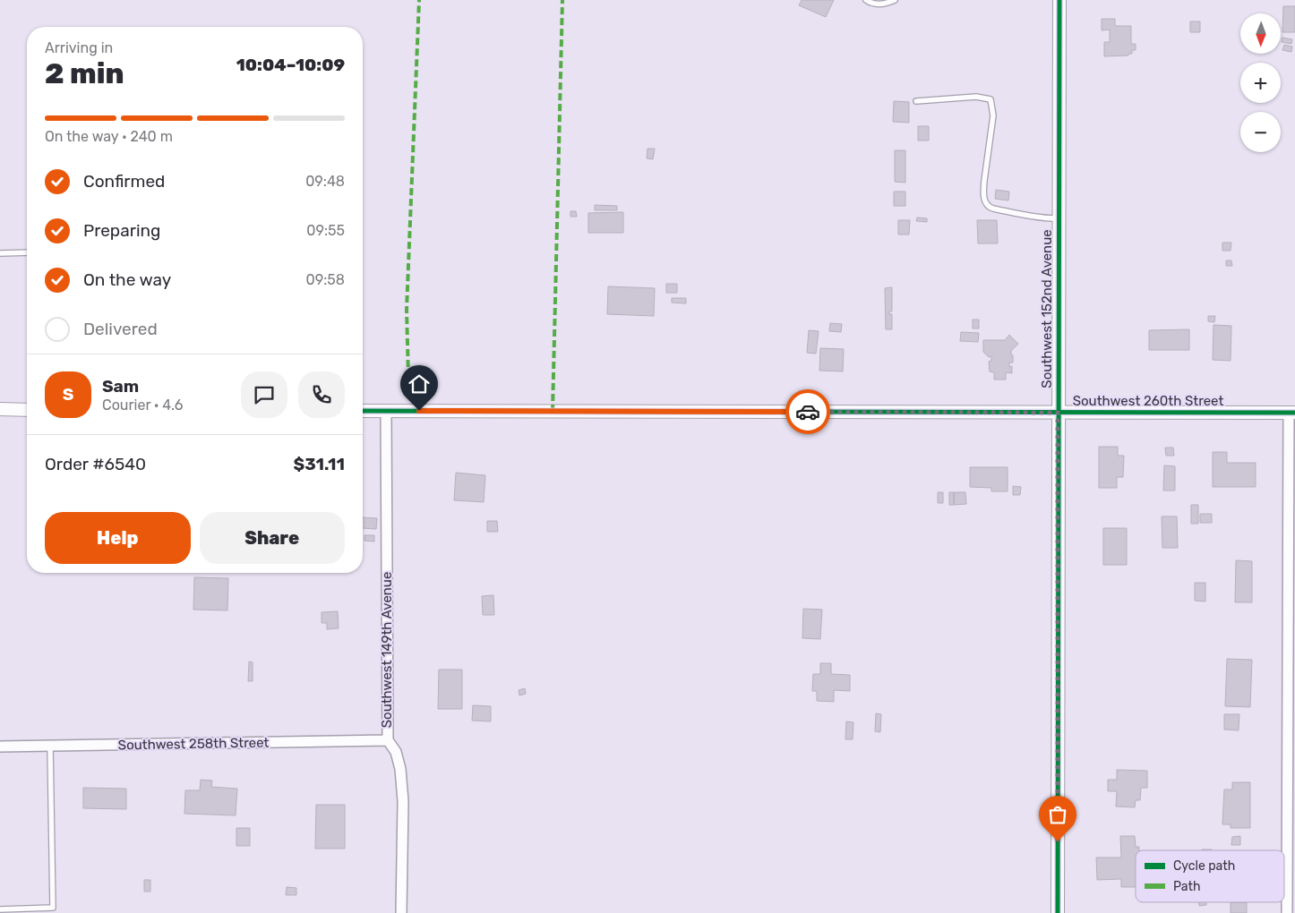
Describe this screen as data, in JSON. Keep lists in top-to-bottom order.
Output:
{
  "streets": {
    "street": [
      "Southwest 152nd Avenue",
      "Southwest 260th Street",
      "Southwest 149th Avenue",
      "Southwest 258th Street"
    ]
  },
  "crossings": [
    ["Southwest 152nd Avenue", "Southwest 260th Street"],
    ["Southwest 260th Street", "Southwest 149th Avenue"],
    ["Southwest 149th Avenue", "Southwest 258th Street"]
  ],
  "legend": ["Cycle path", "Path"],
  "north": "bottom",
  "page": {
    "map_buttons": ["+", "−"],
    "heading": ["2 min", "Arriving in", "10:04–10:09"],
    "panel": [
      "Sam",
      "Courier · 4.6",
      "Order #6540",
      "$31.11"
    ],
    "bar": "On the way · 240 m",
    "list": [
      ["Confirmed", "09:48"],
      ["Preparing", "09:55"],
      ["On the way", "09:58"],
      "Delivered"
    ],
    "round": "S",
    "buttons": ["Help", "Share"]
  }
}
